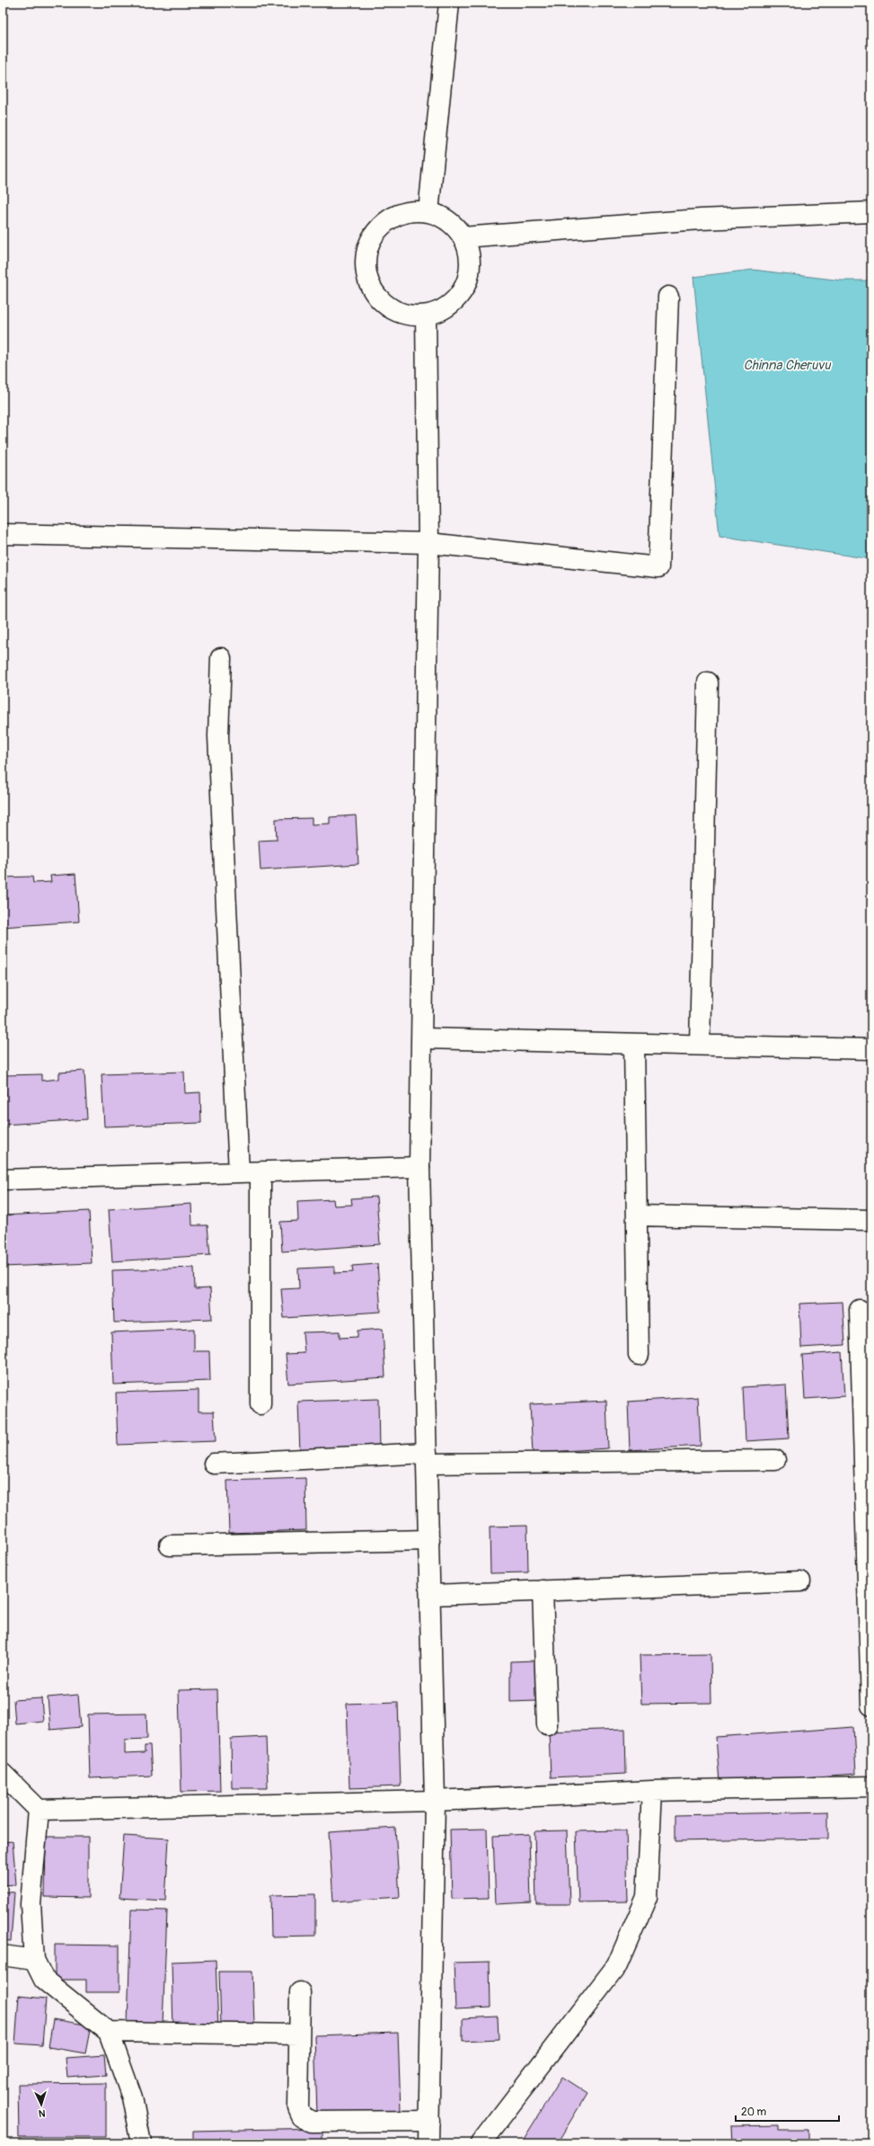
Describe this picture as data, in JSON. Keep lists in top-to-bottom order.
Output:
{
  "water": ["Chinna Cheruvu"],
  "scale_bar": "20 m",
  "north": "bottom"
}
